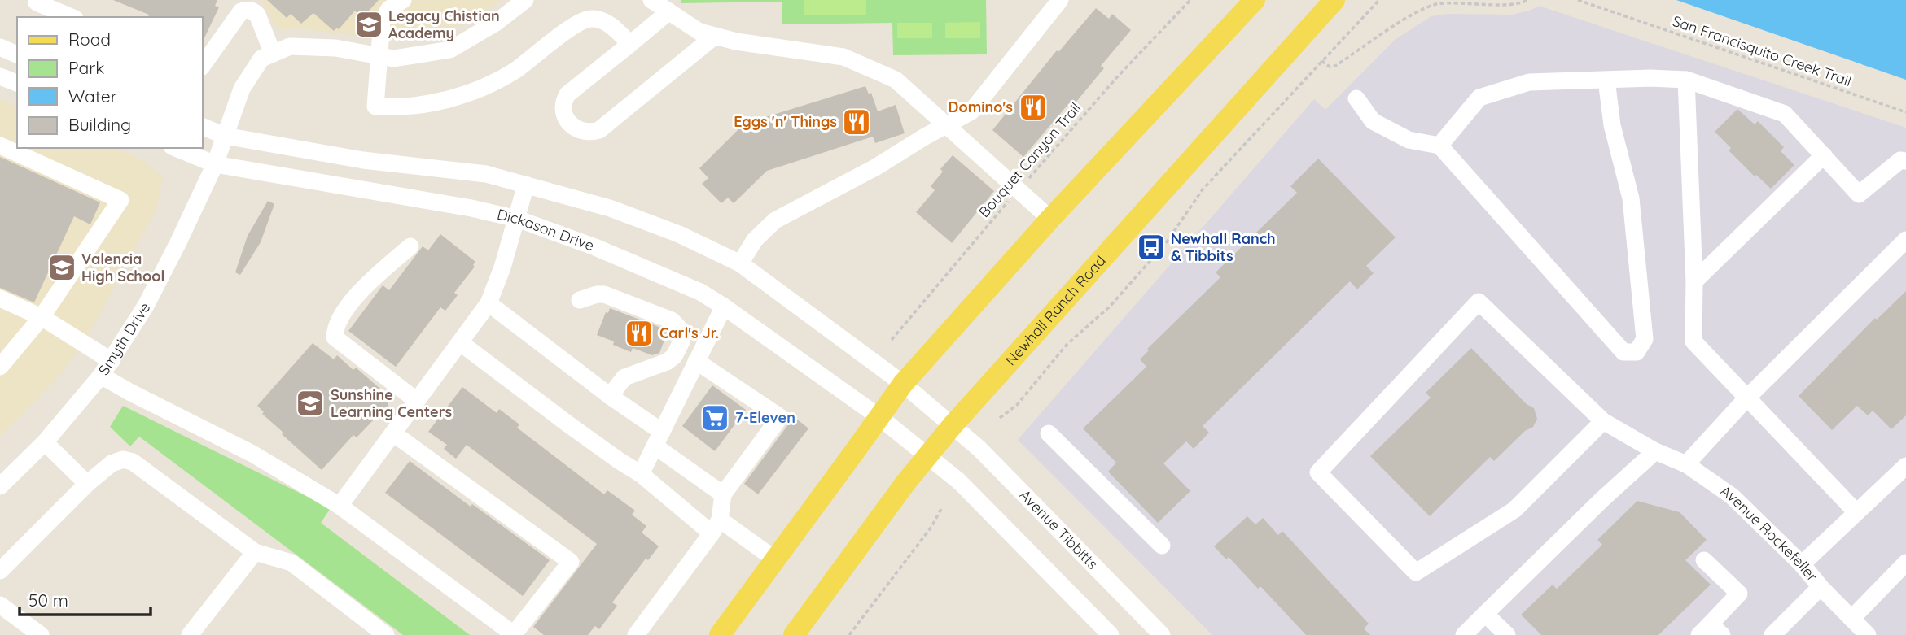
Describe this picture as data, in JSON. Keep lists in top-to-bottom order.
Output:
{
  "streets": {
    "main road": ["Newhall Ranch Road"],
    "street": [
      "Dickason Drive",
      "Smyth Drive",
      "Avenue Tibbitts",
      "Avenue Rockefeller"
    ],
    "path": ["San Francisquito Creek Trail", "Bouquet Canyon Trail"]
  },
  "crossings": [
    ["Dickason Drive", "Newhall Ranch Road"],
    ["Dickason Drive", "Smyth Drive"],
    ["Newhall Ranch Road", "Avenue Tibbitts"]
  ],
  "places": {
    "school or university": ["Legacy Chistian Academy", "Valencia High School", "Sunshine Learning Centers"],
    "restaurant": ["Domino's", "Eggs 'n' Things", "Carl's Jr."],
    "bus stop": ["Newhall Ranch & Tibbits"],
    "supermarket": ["7-Eleven"]
  },
  "legend": [
    "Road",
    "Park",
    "Water",
    "Building"
  ],
  "scale_bar": "50 m"
}
